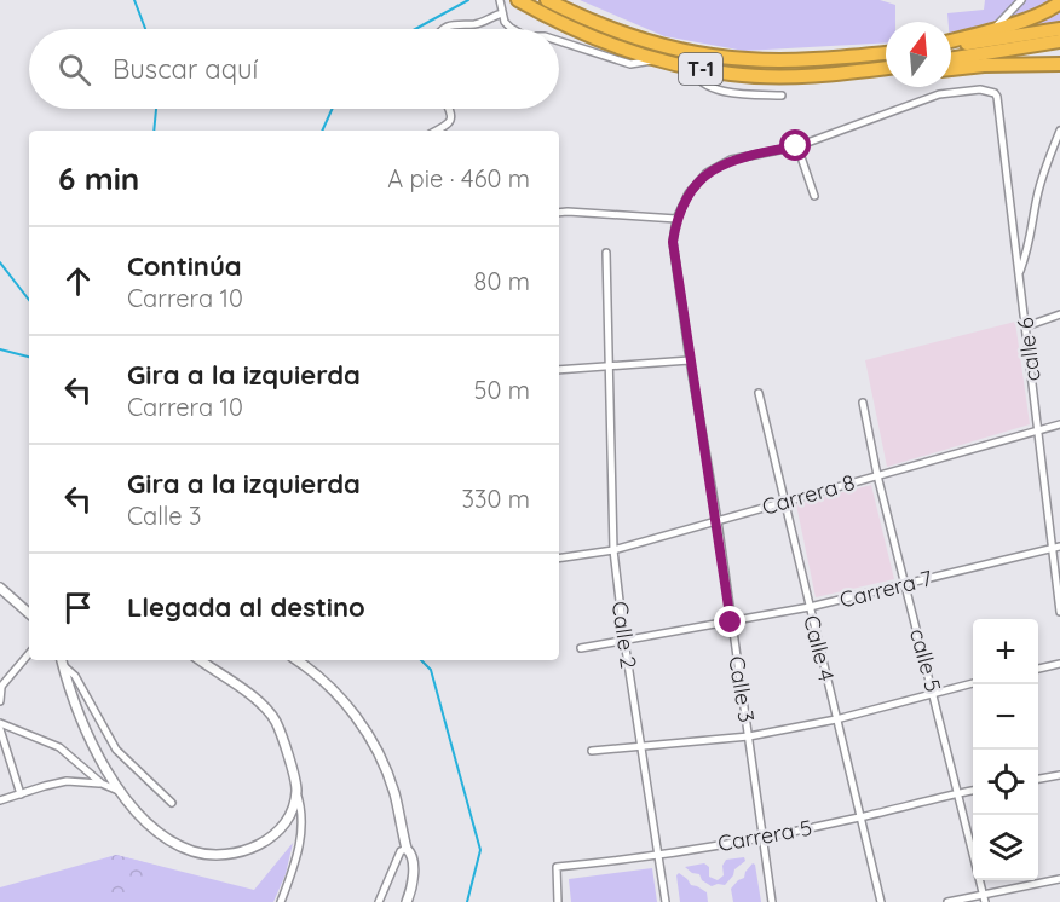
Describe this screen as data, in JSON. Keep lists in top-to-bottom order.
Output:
{
  "streets": {
    "highway": ["T-1"],
    "street": [
      "calle 6",
      "Carrera 8",
      "Carrera 7",
      "Calle 2",
      "Calle 4",
      "calle 5",
      "Calle 3",
      "Carrera 5"
    ]
  },
  "crossings": [
    ["calle 6", "Carrera 8"],
    ["calle 6", "Carrera 7"],
    ["Carrera 8", "Calle 2"],
    ["Carrera 8", "Calle 4"],
    ["Carrera 8", "calle 5"],
    ["Carrera 8", "Calle 3"],
    ["Carrera 7", "Calle 2"],
    ["Carrera 7", "Calle 4"],
    ["Carrera 7", "calle 5"],
    ["Carrera 7", "Calle 3"],
    ["Calle 2", "Carrera 5"],
    ["Calle 4", "Carrera 5"],
    ["calle 5", "Carrera 5"],
    ["Calle 3", "Carrera 5"]
  ],
  "north": "top",
  "page": {
    "search": "Buscar aquí",
    "heading": ["6 min", "A pie · 460 m"],
    "list": [
      ["Continúa", "Carrera 10", "80 m"],
      ["Gira a la izquierda", "Carrera 10", "50 m"],
      ["Gira a la izquierda", "Calle 3", "330 m"],
      "Llegada al destino"
    ],
    "map_buttons": ["+", "−"]
  }
}
